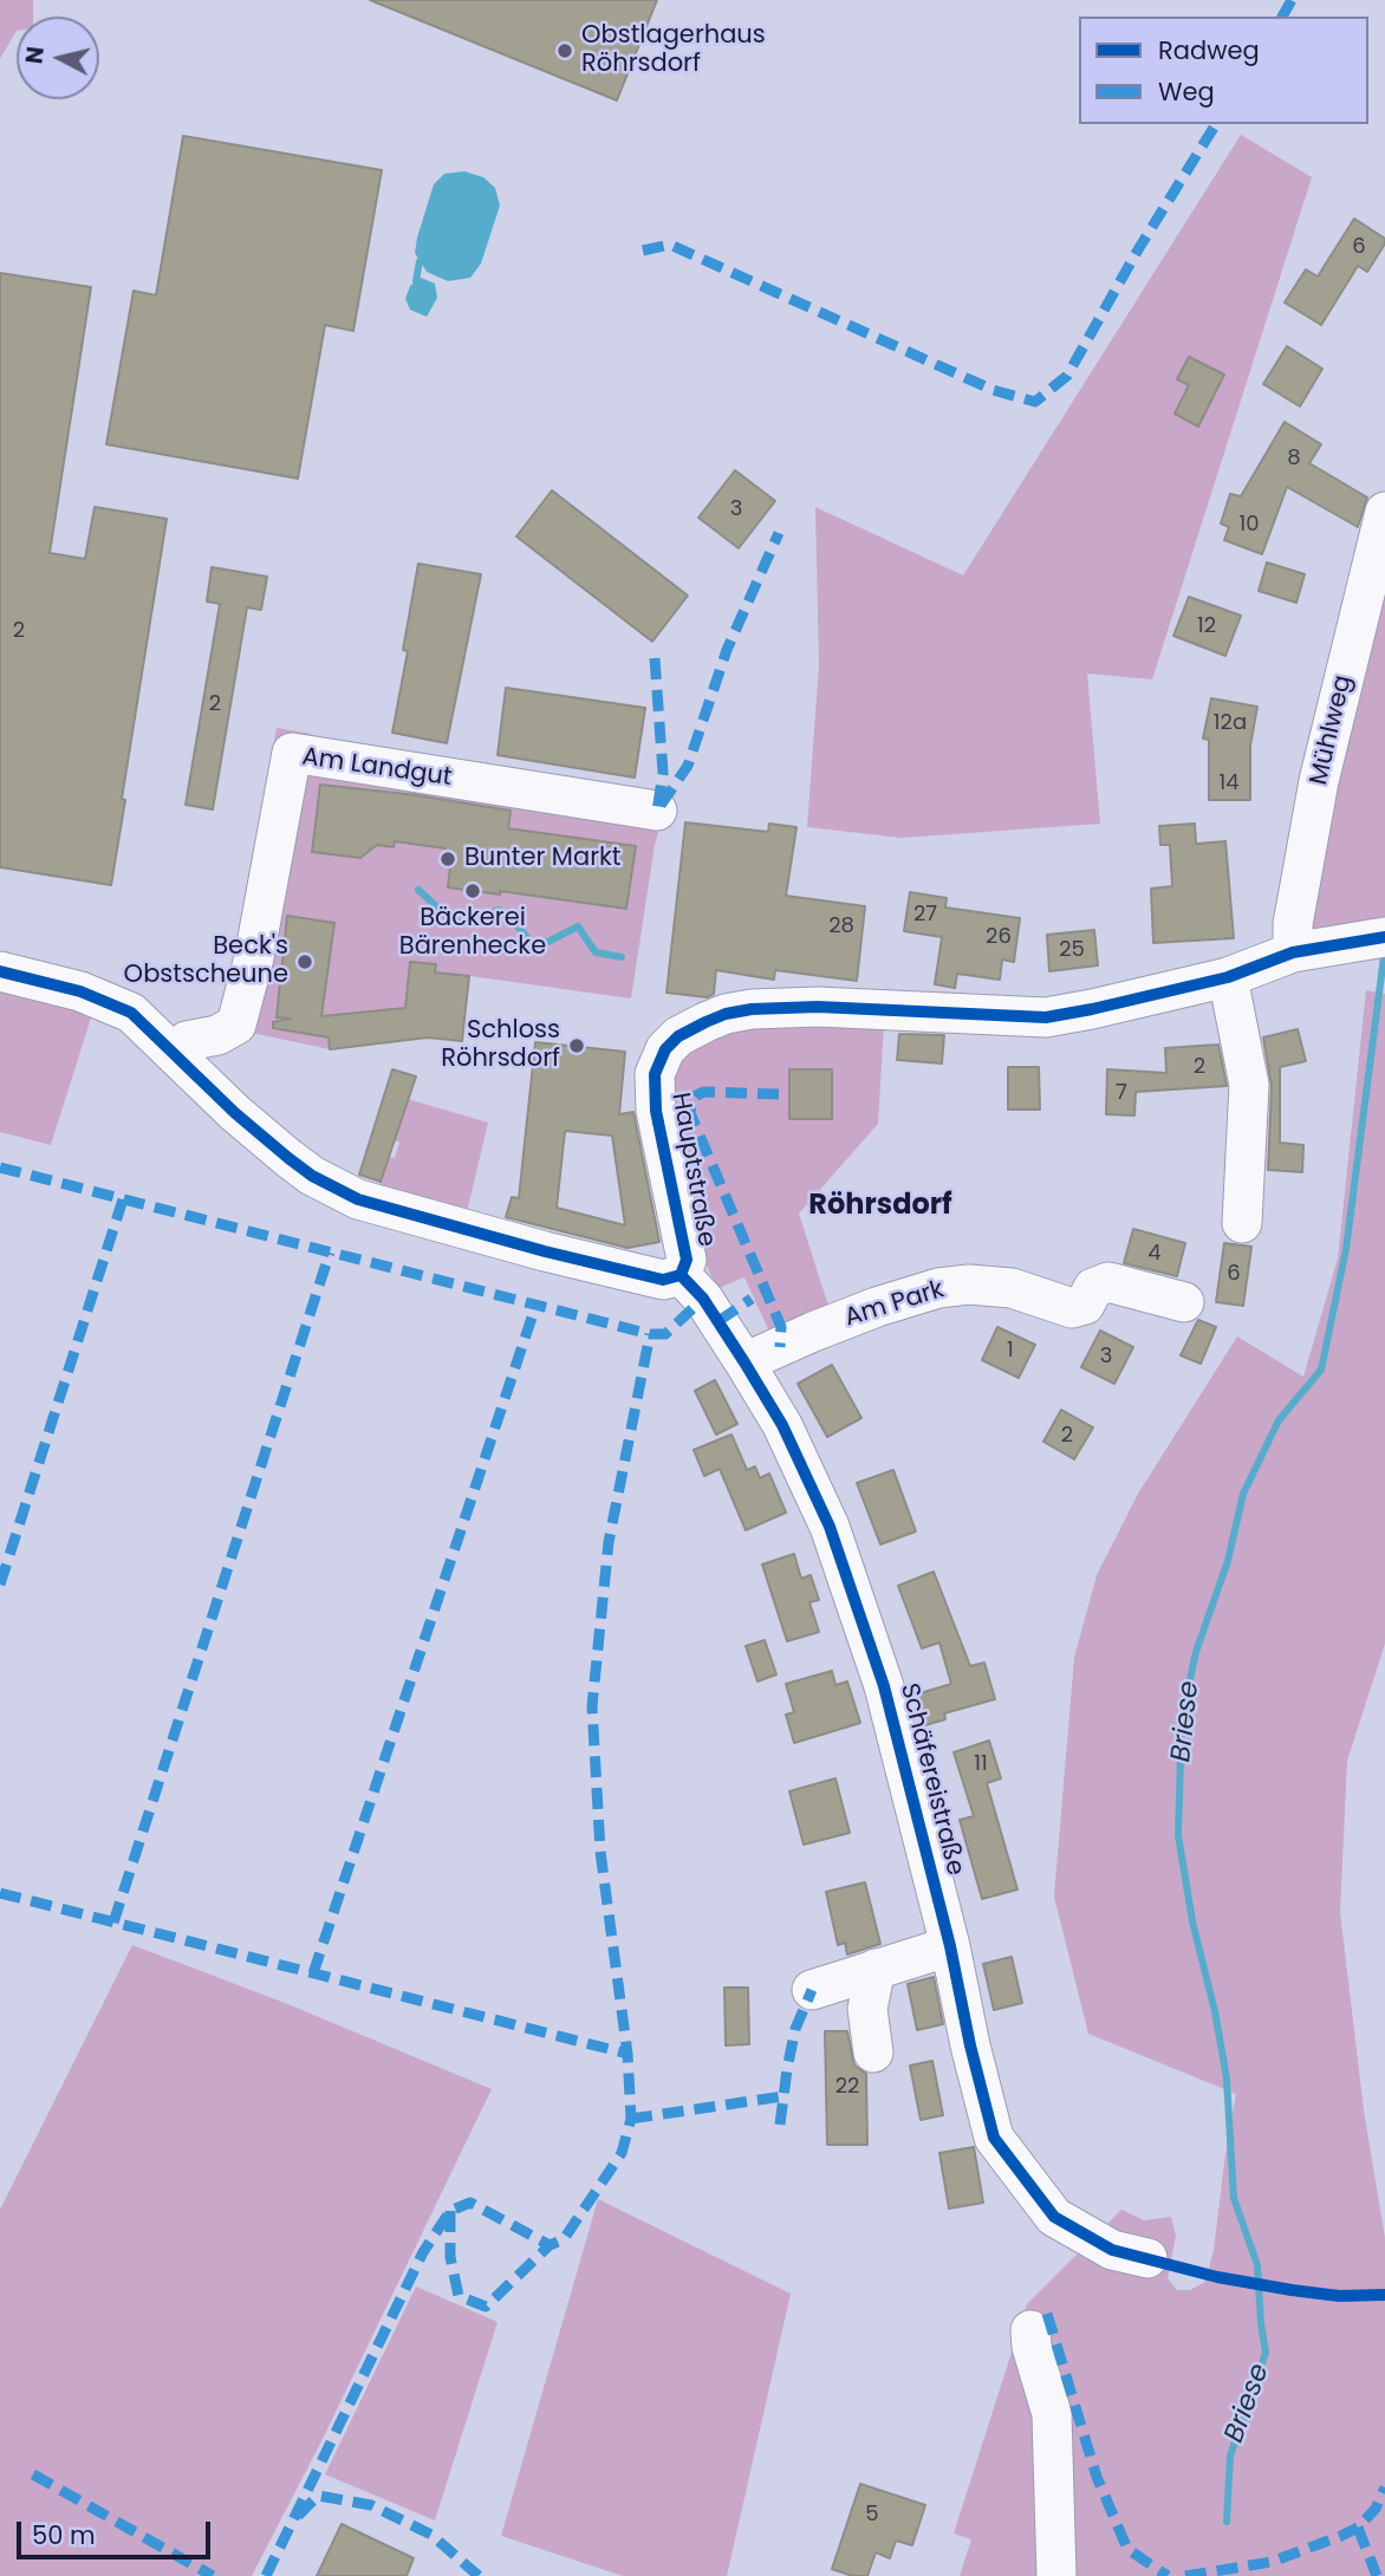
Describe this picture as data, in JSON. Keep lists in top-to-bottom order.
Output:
{
  "streets": {
    "street": [
      "Mühlweg",
      "Am Landgut",
      "Hauptstraße",
      "Am Park",
      "Schäfereistraße"
    ]
  },
  "crossings": [
    ["Mühlweg", "Hauptstraße"],
    ["Am Landgut", "Hauptstraße"],
    ["Hauptstraße", "Schäfereistraße"],
    ["Am Park", "Schäfereistraße"]
  ],
  "districts": ["Röhrsdorf"],
  "water": ["Briese"],
  "places": [
    "Obstlagerhaus Röhrsdorf",
    "Bunter Markt",
    "Bäckerei Bärenhecke",
    "Beck's Obstscheune",
    "Schloss Röhrsdorf"
  ],
  "house_numbers": [
    "6",
    "8",
    "3",
    "10",
    "12",
    "2",
    "2",
    "12a",
    "14",
    "27",
    "28",
    "26",
    "25",
    "2",
    "7",
    "4",
    "6",
    "1",
    "3",
    "2",
    "11",
    "22",
    "5"
  ],
  "legend": ["Radweg", "Weg"],
  "scale_bar": "50 m",
  "north": "left"
}
